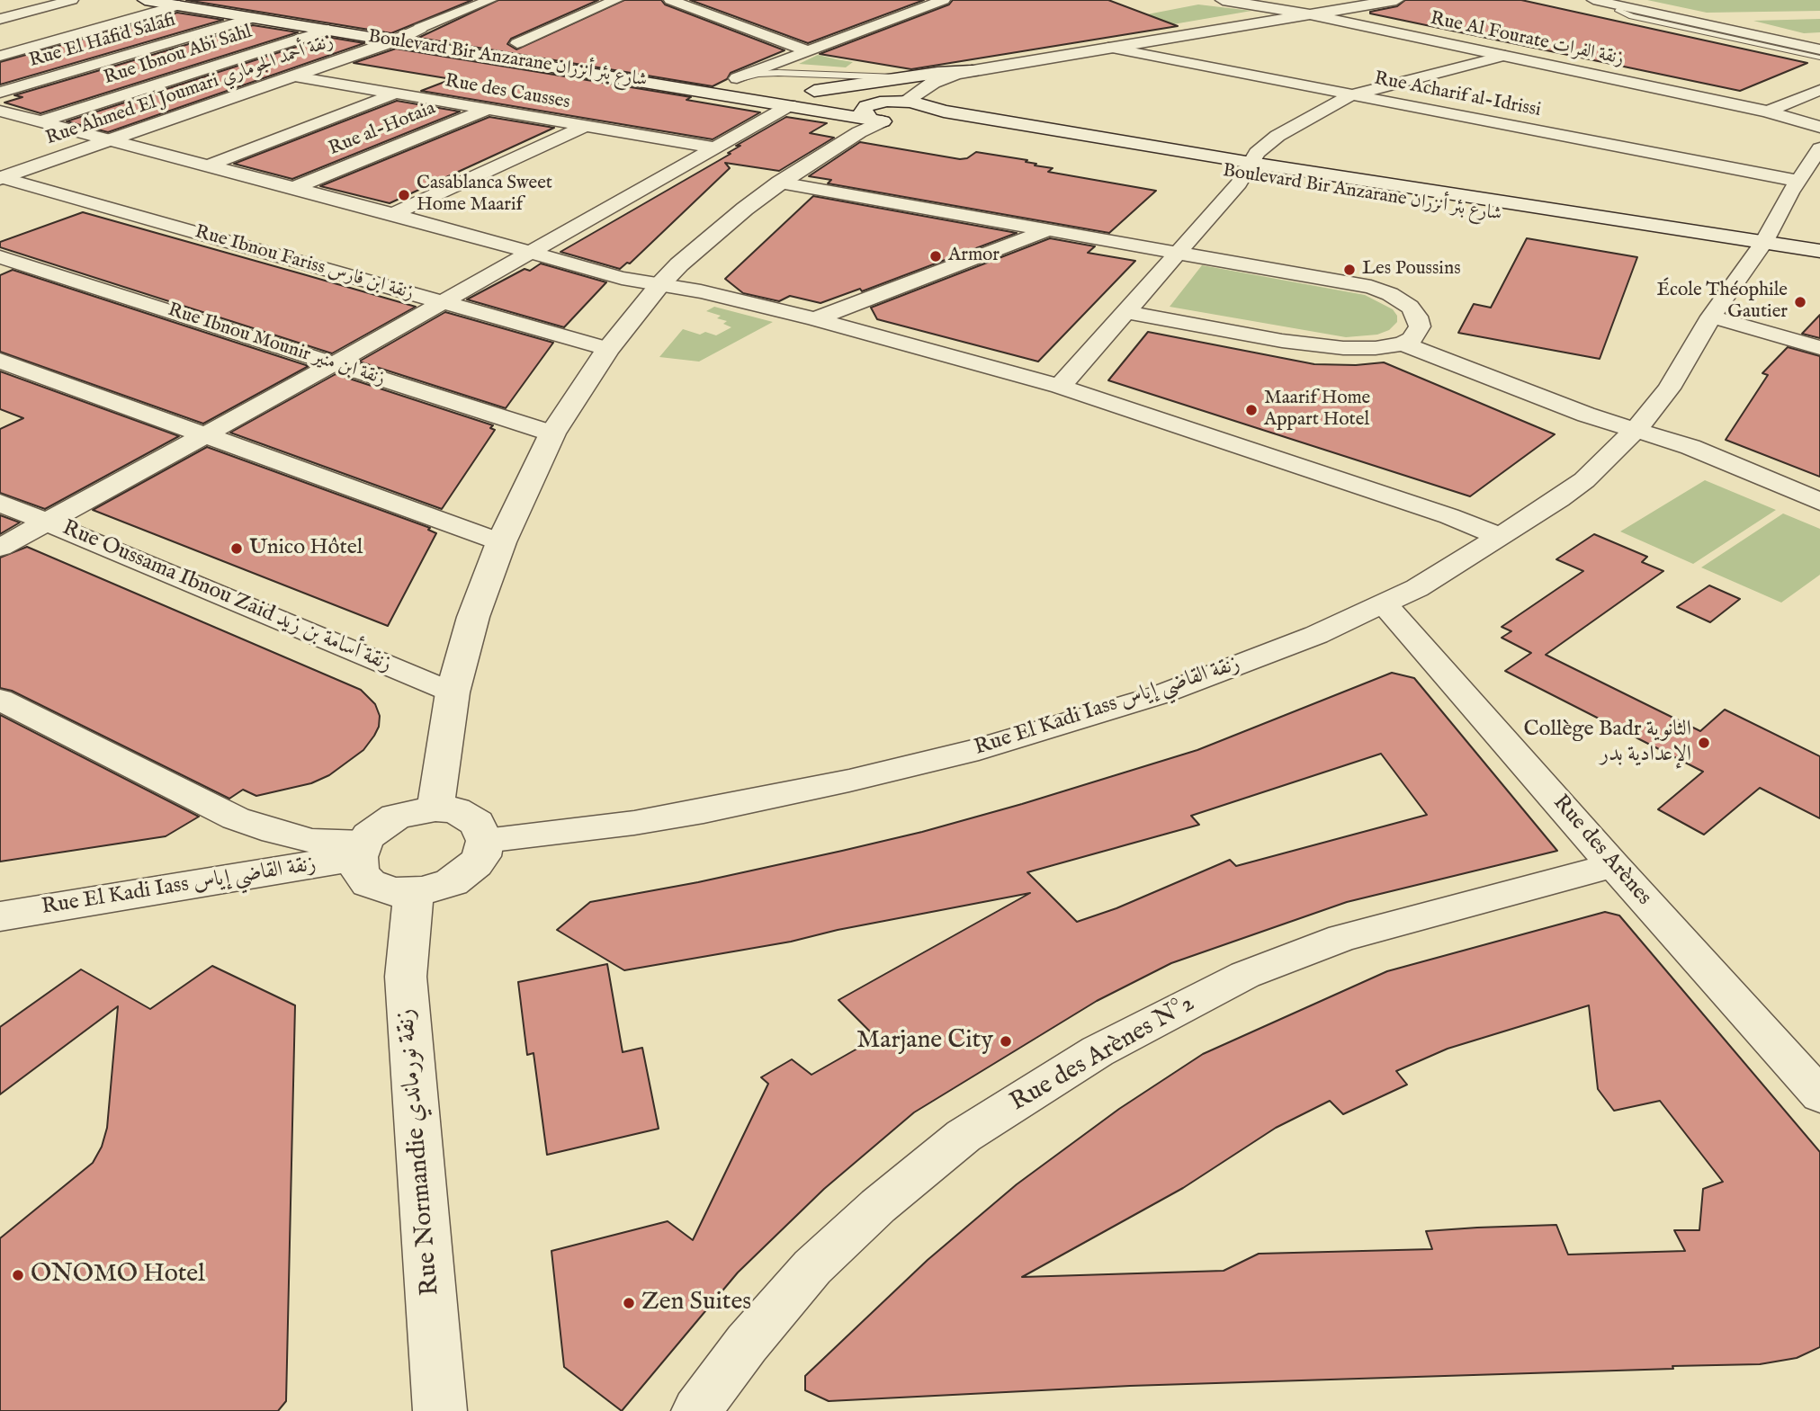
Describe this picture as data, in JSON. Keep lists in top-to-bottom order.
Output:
{
  "streets": {
    "street": [
      "Rue Al Fourate زنقة الفرات",
      "Rue El Hafid Salafi",
      "Rue Ibnou Abi Sahl",
      "Boulevard Bir Anzarane شارع بئر أنزران",
      "Rue Ahmed El Joumari زنقة أحمد الجوماري",
      "Rue des Causses",
      "Rue Acharif al-Idrissi",
      "Rue al-Hotaia",
      "Rue Ibnou Fariss زنقة ابن فارس",
      "Rue Ibnou Mounir زنقة ابن منير",
      "Rue Oussama Ibnou Zaid زنقة أسامة بن زيد",
      "Rue El Kadi Iass زنقة القاضي إياس",
      "Rue des Arènes",
      "Rue des Arènes N°2",
      "Rue Normandie زنقة نورماندي"
    ]
  },
  "crossings": [
    ["Rue El Hafid Salafi", "Boulevard Bir Anzarane شارع بئر أنزران"],
    ["Rue Ibnou Abi Sahl", "Boulevard Bir Anzarane شارع بئر أنزران"],
    ["Boulevard Bir Anzarane شارع بئر أنزران", "Rue Ahmed El Joumari زنقة أحمد الجوماري"],
    ["Boulevard Bir Anzarane شارع بئر أنزران", "Rue El Kadi Iass زنقة القاضي إياس"],
    ["Rue Ahmed El Joumari زنقة أحمد الجوماري", "Rue des Causses"],
    ["Rue Ahmed El Joumari زنقة أحمد الجوماري", "Rue Ibnou Fariss زنقة ابن فارس"],
    ["Rue des Causses", "Rue al-Hotaia"],
    ["Rue Acharif al-Idrissi", "Rue El Kadi Iass زنقة القاضي إياس"],
    ["Rue El Kadi Iass زنقة القاضي إياس", "Rue des Arènes"],
    ["Rue El Kadi Iass زنقة القاضي إياس", "Rue Normandie زنقة نورماندي"],
    ["Rue des Arènes", "Rue des Arènes N°2"]
  ],
  "places": [
    "Casablanca Sweet Home Maarif",
    "Armor",
    "Les Poussins",
    "École Théophile Gautier",
    "Maarif Home Appart Hotel",
    "Unico Hôtel",
    "Collège Badr الثانوية الإعدادية بدر",
    "Marjane City",
    "ONOMO Hotel",
    "Zen Suites"
  ]
}
